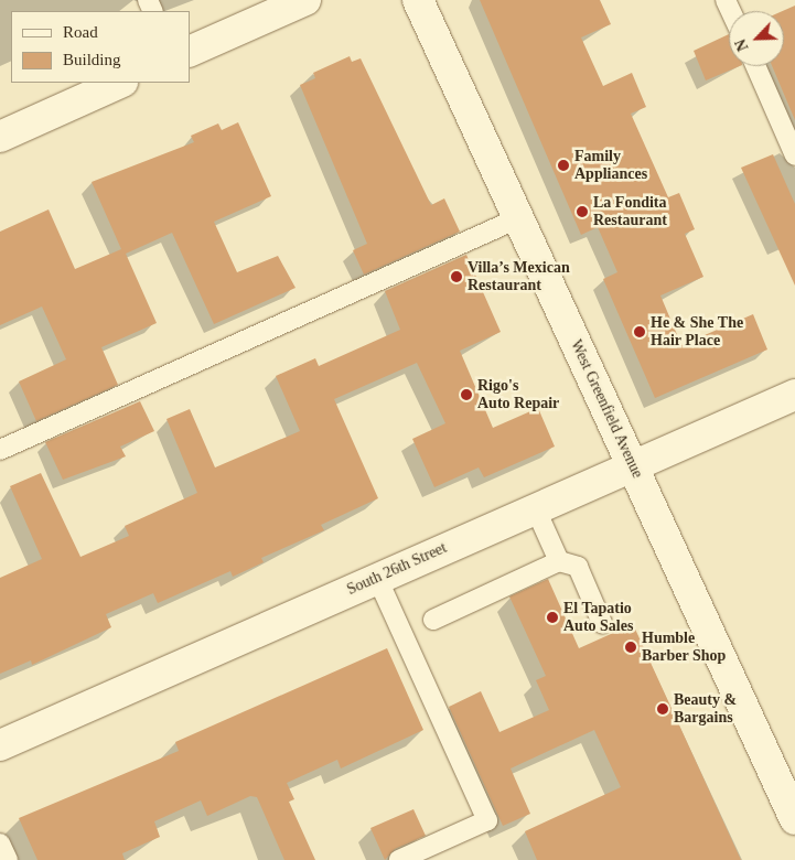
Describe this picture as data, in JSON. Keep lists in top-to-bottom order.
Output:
{
  "streets": {
    "street": ["West Greenfield Avenue", "South 26th Street"]
  },
  "crossings": [
    ["West Greenfield Avenue", "South 26th Street"]
  ],
  "places": [
    "Family Appliances",
    "La Fondita Restaurant",
    "Villa’s Mexican Restaurant",
    "He & She The Hair Place",
    "Rigo's Auto Repair",
    "El Tapatio Auto Sales",
    "Humble Barber Shop",
    "Beauty & Bargains"
  ],
  "legend": ["Road", "Building"],
  "north": "bottom left"
}
